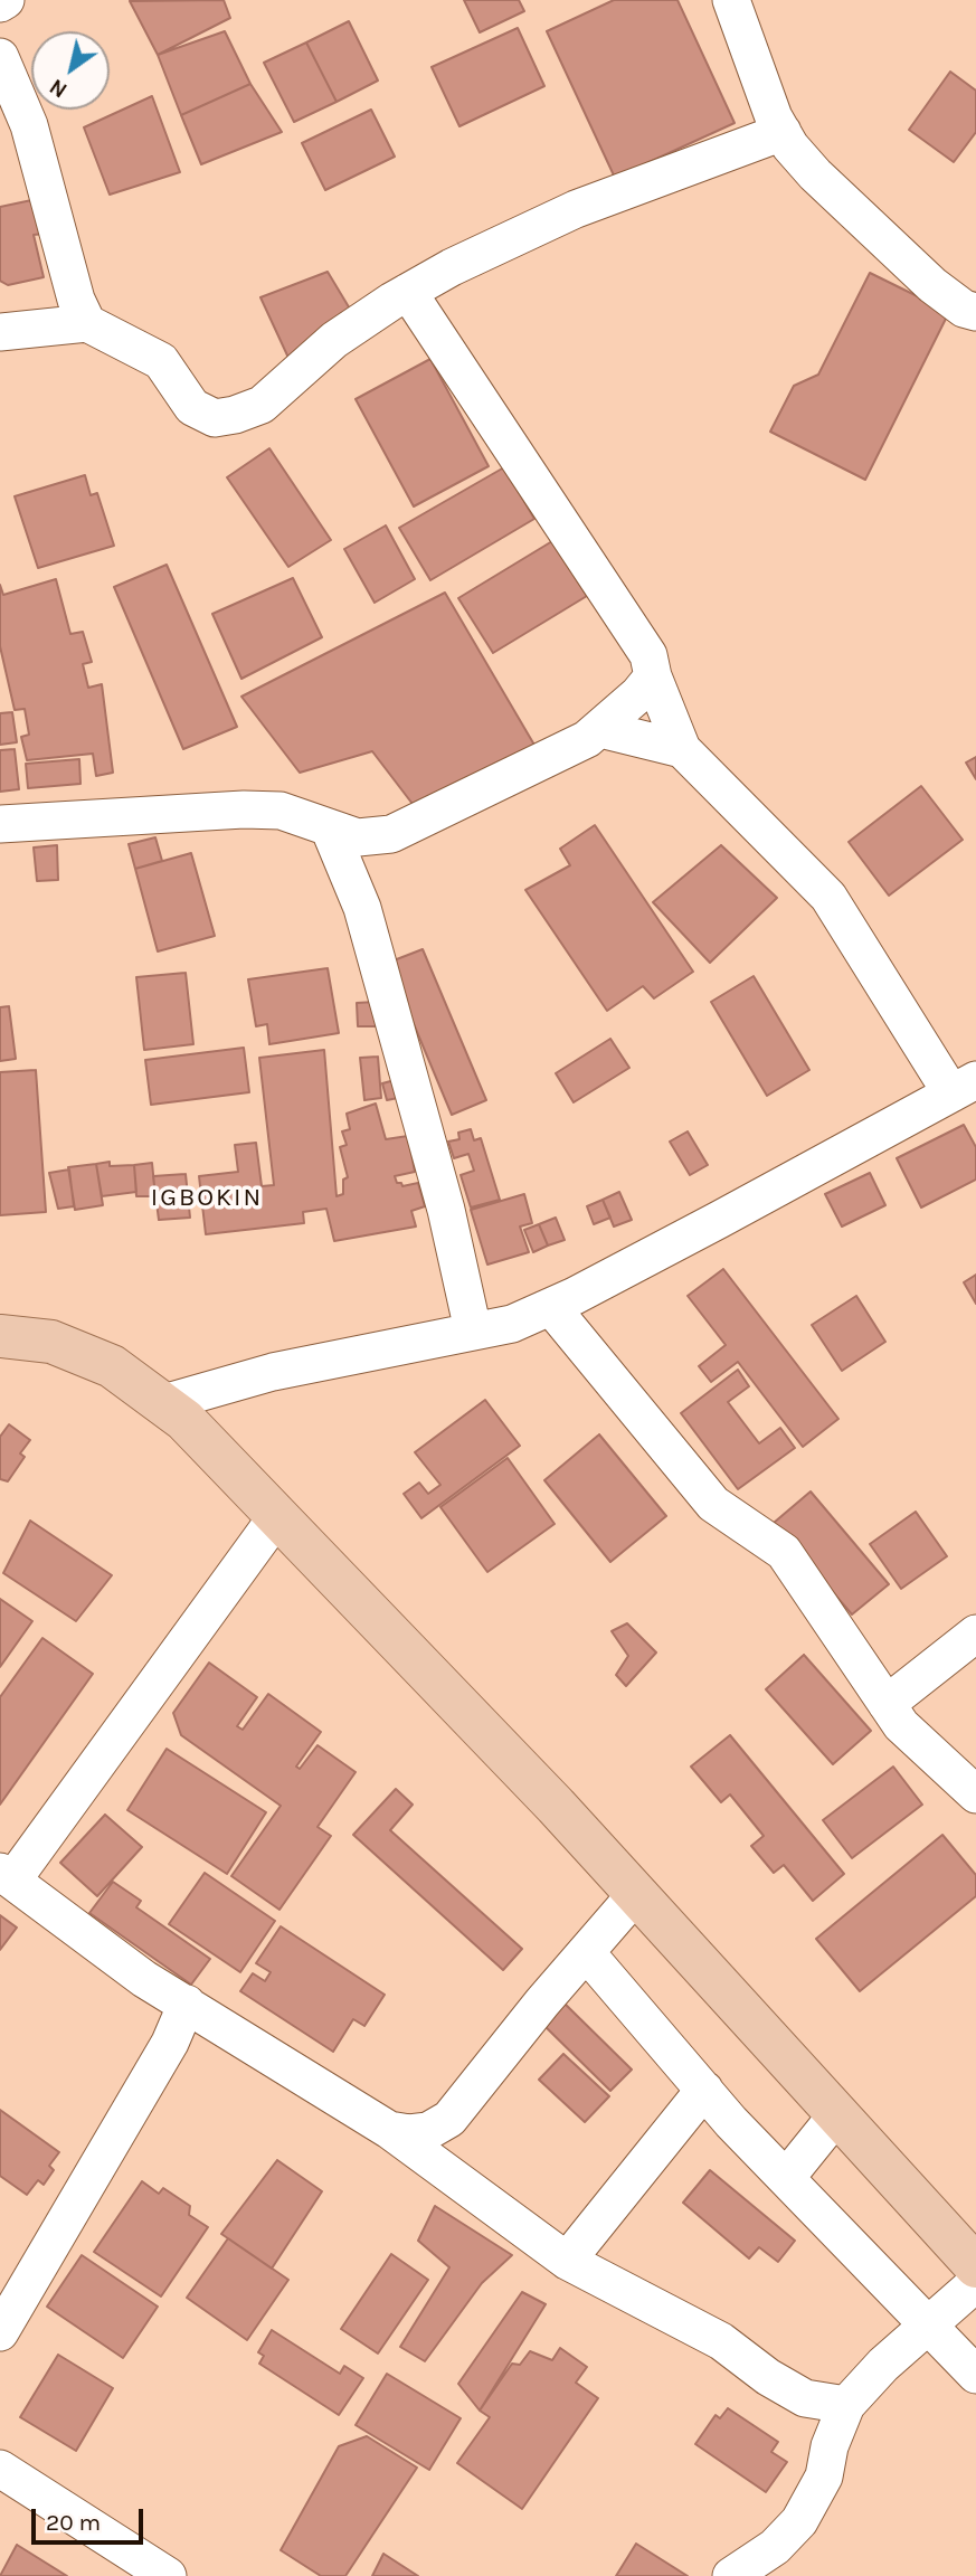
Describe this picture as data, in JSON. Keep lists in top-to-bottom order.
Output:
{
  "districts": ["IGBOKIN"],
  "scale_bar": "20 m",
  "north": "bottom left"
}
